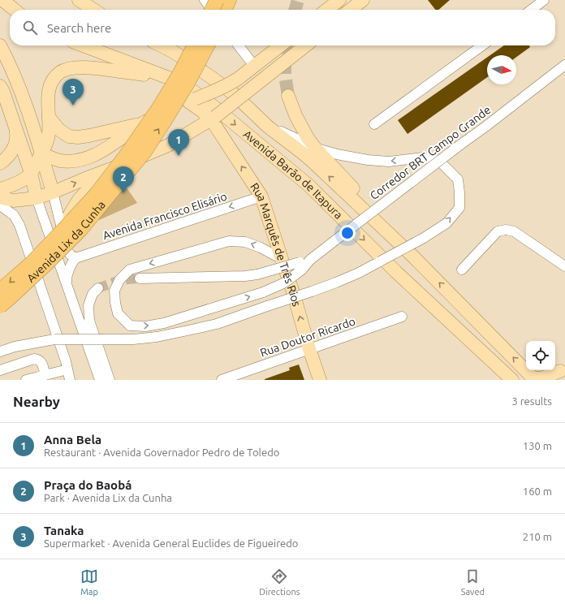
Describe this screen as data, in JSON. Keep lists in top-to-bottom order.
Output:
{
  "streets": {
    "highway": ["Avenida Lix da Cunha"],
    "main road": ["Avenida Barão de Itapura", "Rua Marquês de Três Rios"],
    "street": ["Corredor BRT Campo Grande", "Avenida Francisco Elisário", "Rua Doutor Ricardo"]
  },
  "crossings": [
    ["Corredor BRT Campo Grande", "Rua Marquês de Três Rios"],
    ["Avenida Francisco Elisário", "Rua Marquês de Três Rios"],
    ["Rua Marquês de Três Rios", "Rua Doutor Ricardo"]
  ],
  "north": "right",
  "page": {
    "search": "Search here",
    "pins": ["3", "1", "2"],
    "heading": ["Nearby", "3 results"],
    "list": [
      {
        "mark": "1",
        "name": "Anna Bela",
        "note": "Restaurant · Avenida Governador Pedro de Toledo",
        "value": "130 m"
      },
      {
        "mark": "2",
        "name": "Praça do Baobá",
        "note": "Park · Avenida Lix da Cunha",
        "value": "160 m"
      },
      {
        "mark": "3",
        "name": "Tanaka",
        "note": "Supermarket · Avenida General Euclides de Figueiredo",
        "value": "210 m"
      }
    ],
    "nav": ["Map", "Directions", "Saved"]
  }
}
